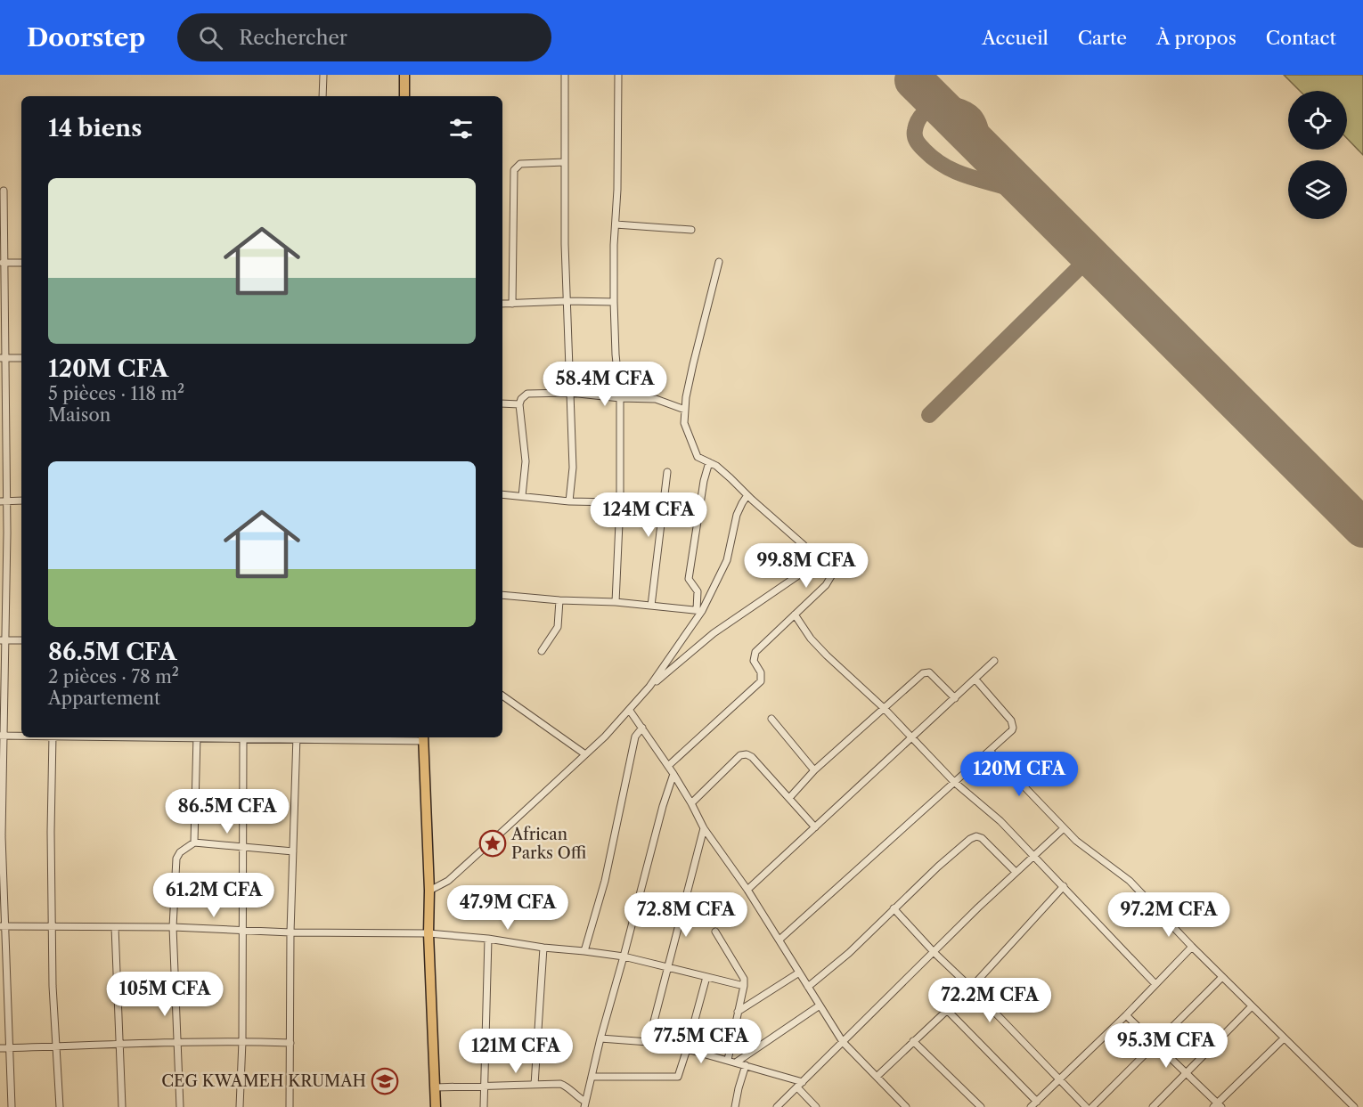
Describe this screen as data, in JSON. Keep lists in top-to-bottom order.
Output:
{
  "places": {
    "place": ["African Parks Offi"],
    "school or university": ["CEG KWAMEH KRUMAH"]
  },
  "page": {
    "header": "Doorstep",
    "search": "Rechercher",
    "nav": [
      "Accueil",
      "Carte",
      "À propos",
      "Contact"
    ],
    "heading": "14 biens",
    "list": [
      {
        "name": "120M CFA",
        "note": "5 pièces · 118 m² · Maison"
      },
      {
        "name": "86.5M CFA",
        "note": "2 pièces · 78 m² · Appartement"
      }
    ],
    "price": [
      "58.4M CFA",
      "124M CFA",
      "99.8M CFA",
      "120M CFA",
      "86.5M CFA",
      "61.2M CFA",
      "47.9M CFA",
      "72.8M CFA",
      "97.2M CFA",
      "105M CFA",
      "72.2M CFA",
      "77.5M CFA",
      "95.3M CFA",
      "121M CFA"
    ]
  }
}
